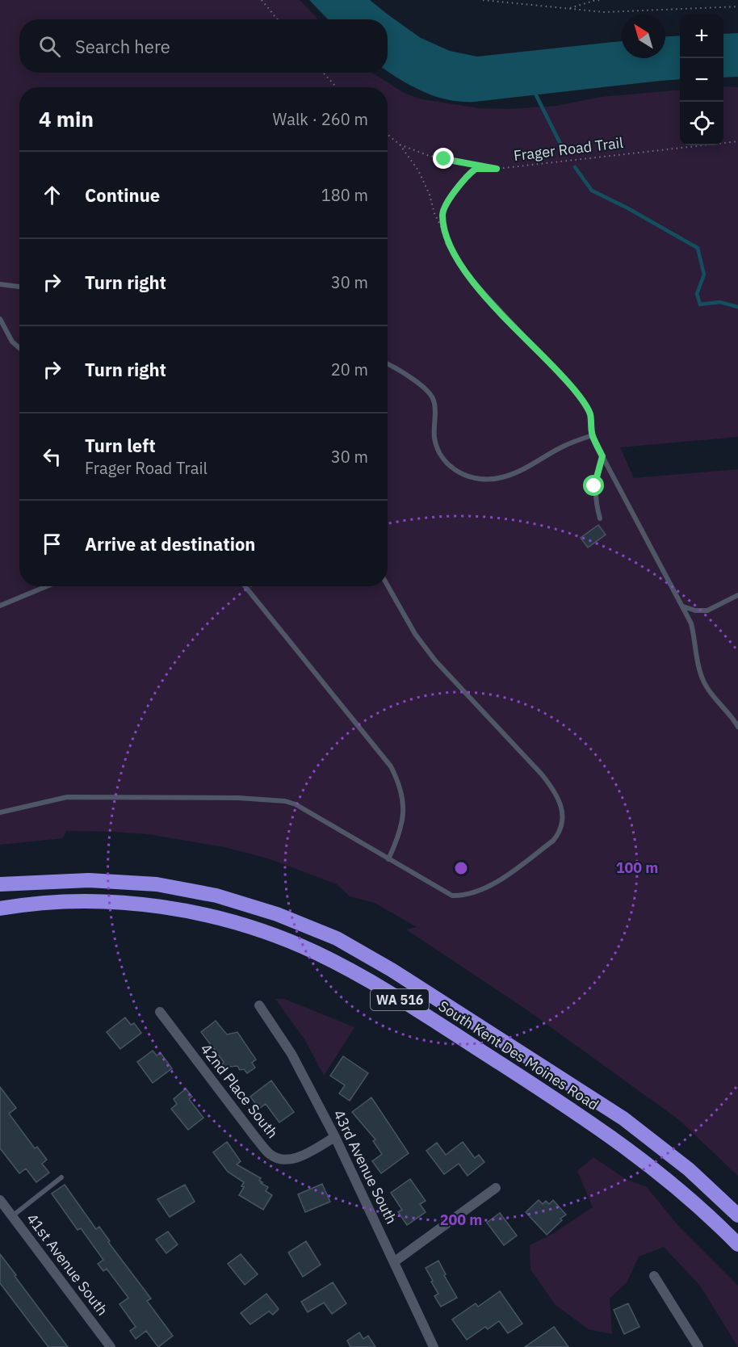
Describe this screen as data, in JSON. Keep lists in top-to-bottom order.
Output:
{
  "streets": {
    "highway": ["WA 516", "South Kent Des Moines Road"],
    "street": ["42nd Place South", "43rd Avenue South", "41st Avenue South"],
    "path": ["Frager Road Trail"]
  },
  "crossings": [
    ["42nd Place South", "43rd Avenue South"]
  ],
  "north": "top left",
  "page": {
    "map_buttons": ["+", "−"],
    "search": "Search here",
    "heading": ["4 min", "Walk · 260 m"],
    "list": [
      ["Continue", "180 m"],
      ["Turn right", "30 m"],
      ["Turn right", "20 m"],
      ["Turn left", "Frager Road Trail", "30 m"],
      "Arrive at destination"
    ]
  },
  "rings": ["100 m", "200 m"]
}
